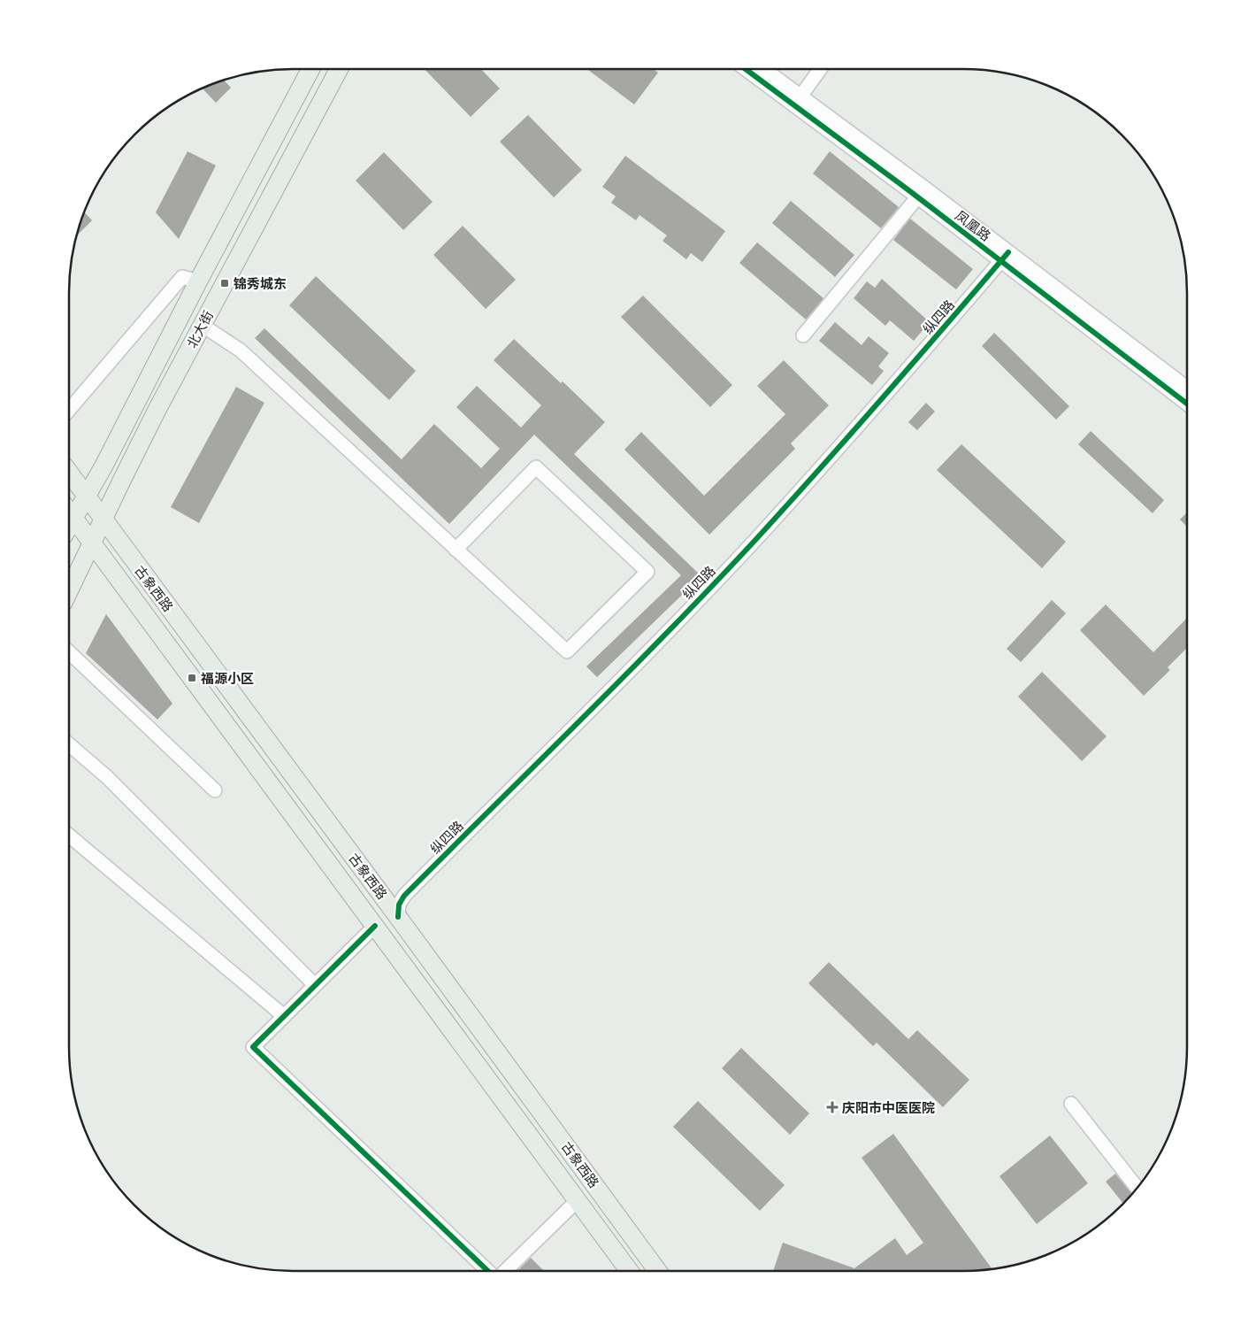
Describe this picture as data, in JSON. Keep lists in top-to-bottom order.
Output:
{
  "streets": {
    "main road": ["北大街", "古象西路"],
    "street": ["凤凰路", "纵四路"]
  },
  "crossings": [
    ["凤凰路", "纵四路"],
    ["纵四路", "古象西路"],
    ["北大街", "古象西路"]
  ],
  "places": {
    "transit": ["锦秀城东", "福源小区"],
    "health": ["庆阳市中医医院"]
  }
}
